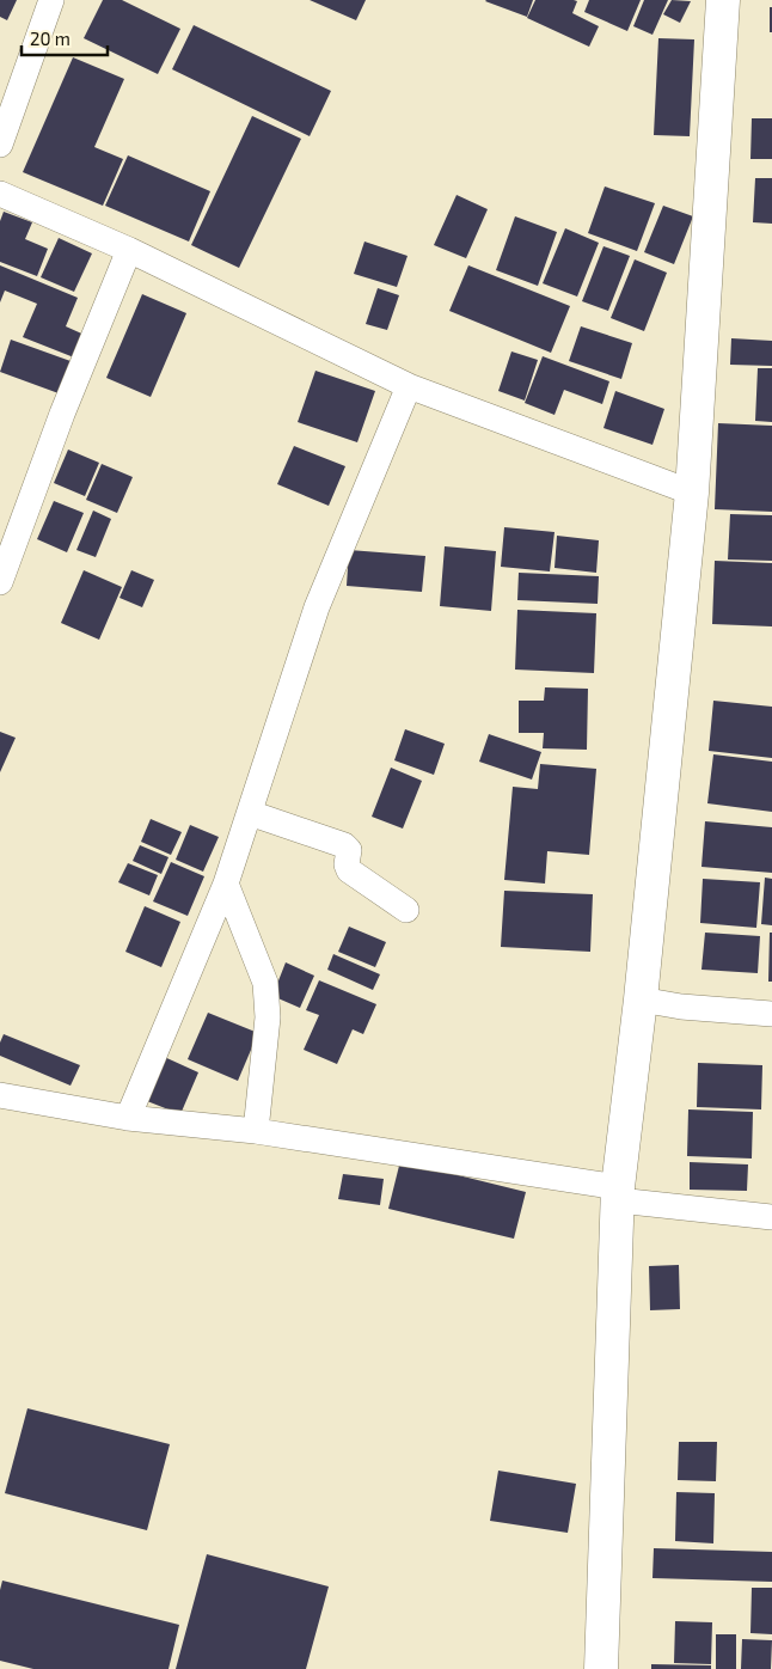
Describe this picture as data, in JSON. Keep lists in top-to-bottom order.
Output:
{
  "scale_bar": "20 m"
}
